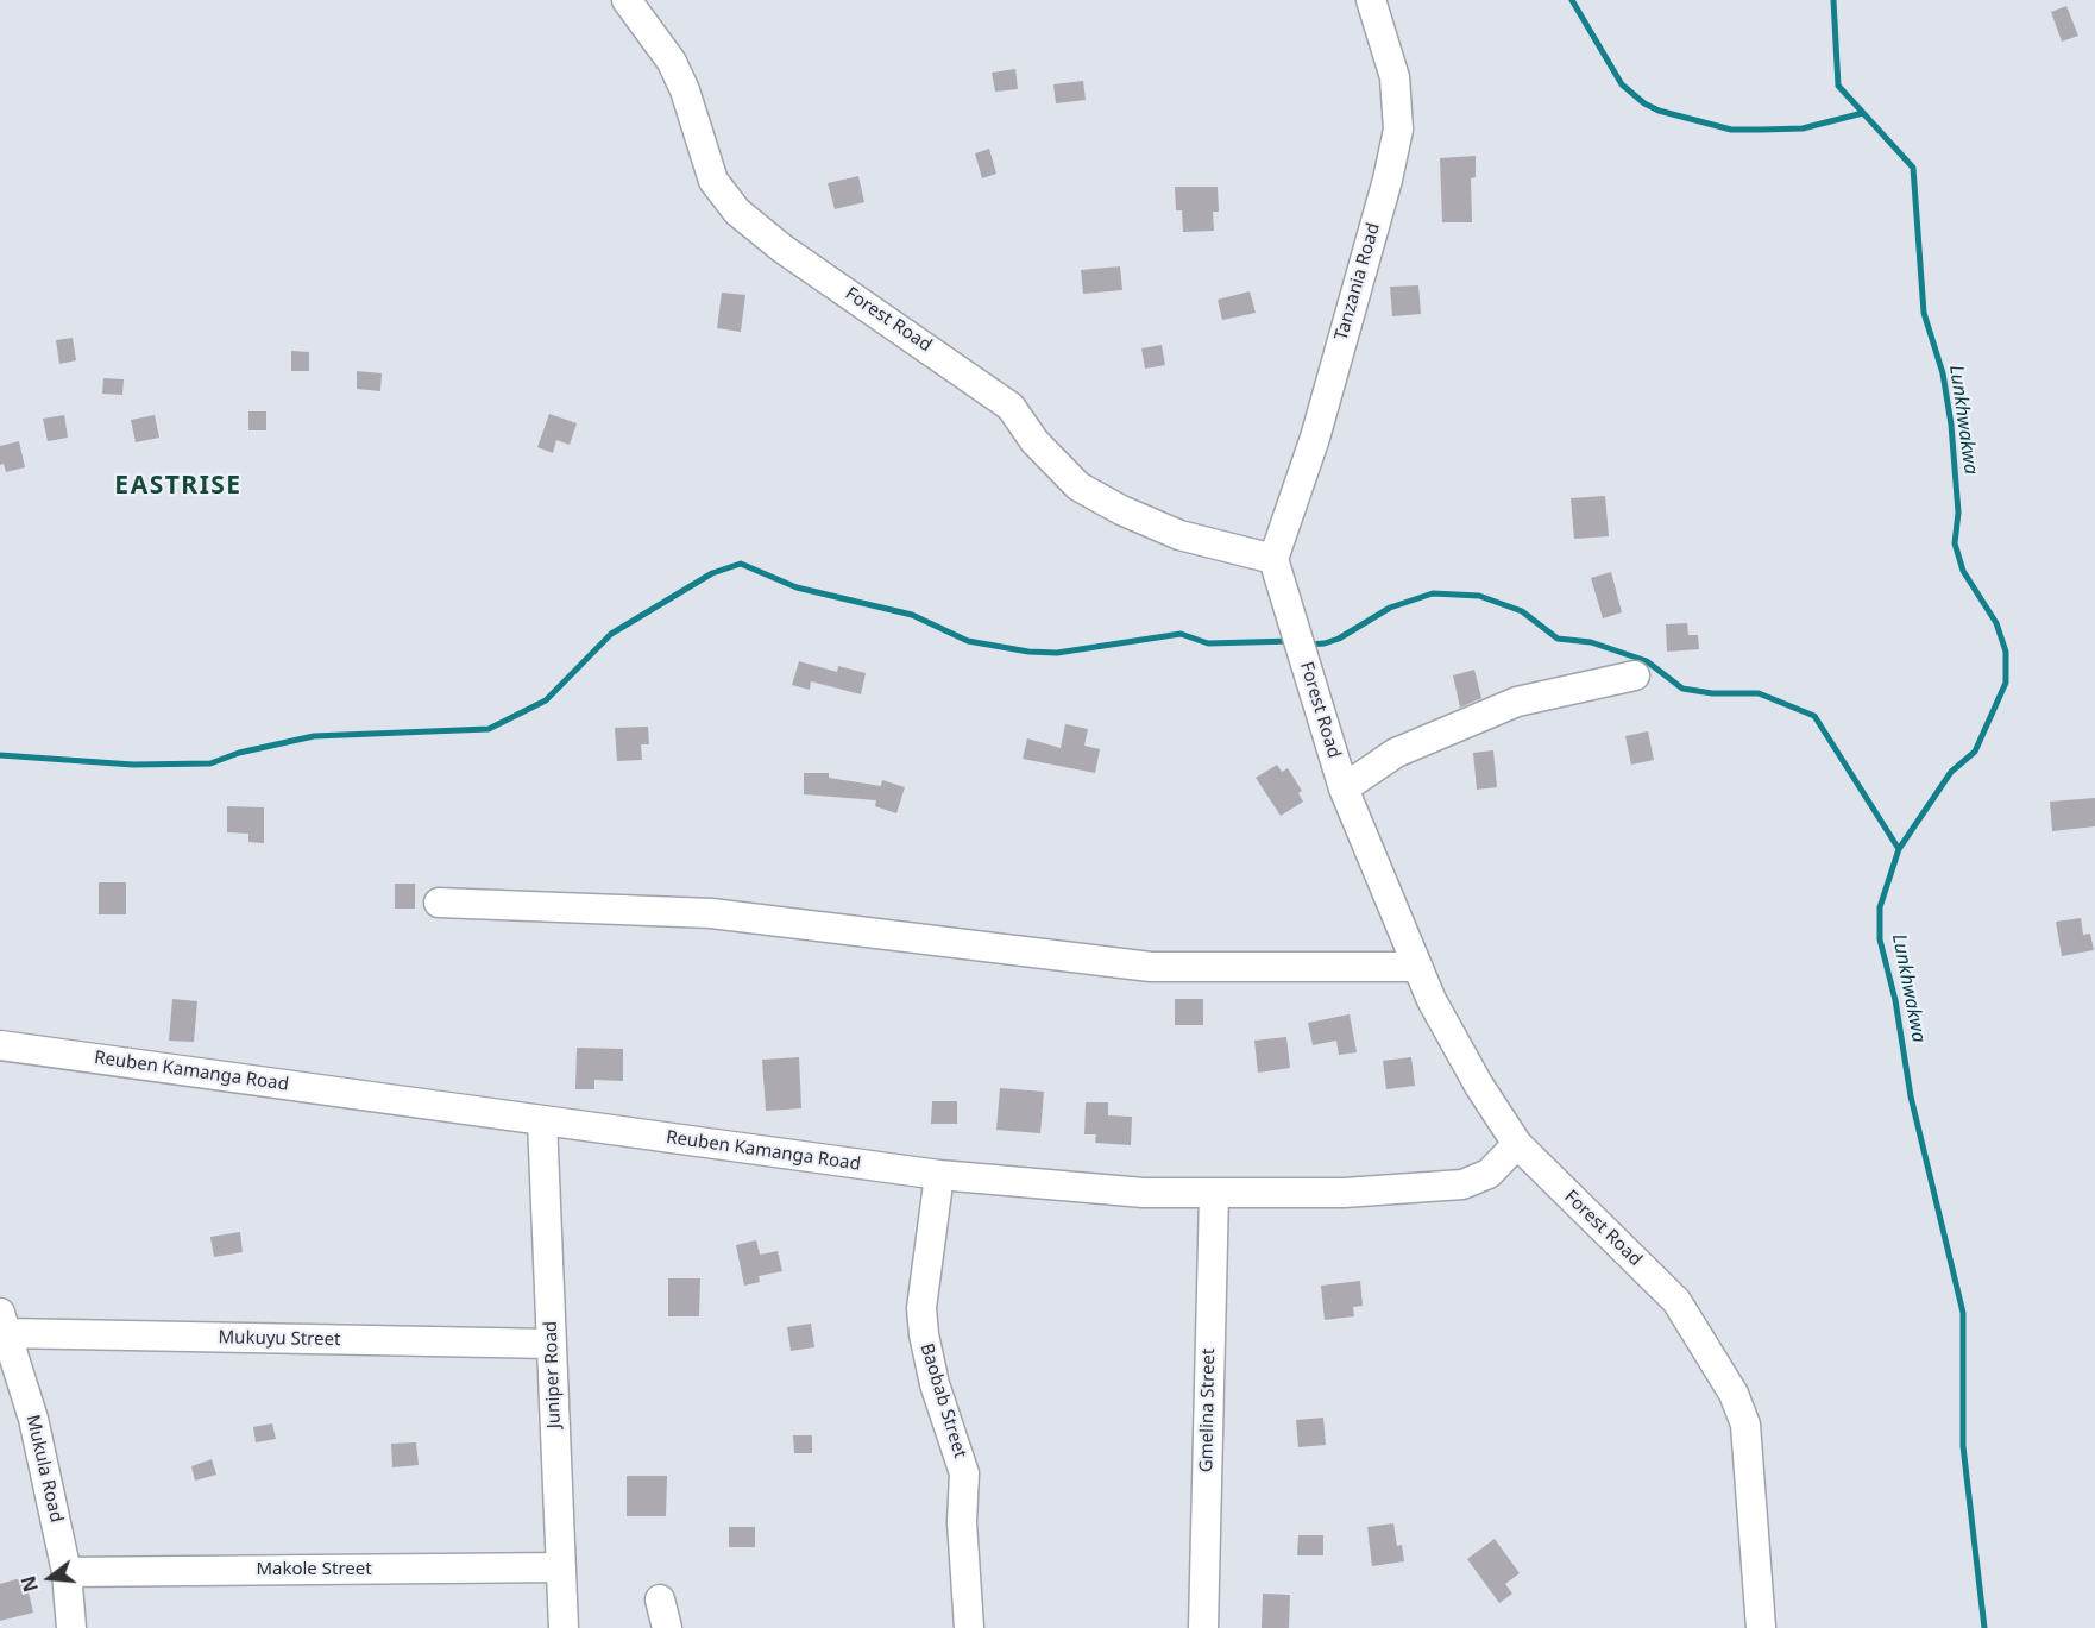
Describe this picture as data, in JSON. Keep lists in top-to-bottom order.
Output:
{
  "streets": {
    "street": [
      "Tanzania Road",
      "Forest Road",
      "Reuben Kamanga Road",
      "Mukuyu Street",
      "Juniper Road",
      "Baobab Street",
      "Gmelina Street",
      "Mukula Road",
      "Makole Street"
    ]
  },
  "crossings": [
    ["Tanzania Road", "Forest Road"],
    ["Forest Road", "Reuben Kamanga Road"],
    ["Reuben Kamanga Road", "Juniper Road"],
    ["Reuben Kamanga Road", "Baobab Street"],
    ["Reuben Kamanga Road", "Gmelina Street"],
    ["Mukuyu Street", "Juniper Road"],
    ["Mukuyu Street", "Mukula Road"],
    ["Juniper Road", "Makole Street"],
    ["Mukula Road", "Makole Street"]
  ],
  "districts": ["EASTRISE"],
  "water": ["Lunkhwakwa"],
  "north": "left"
}
